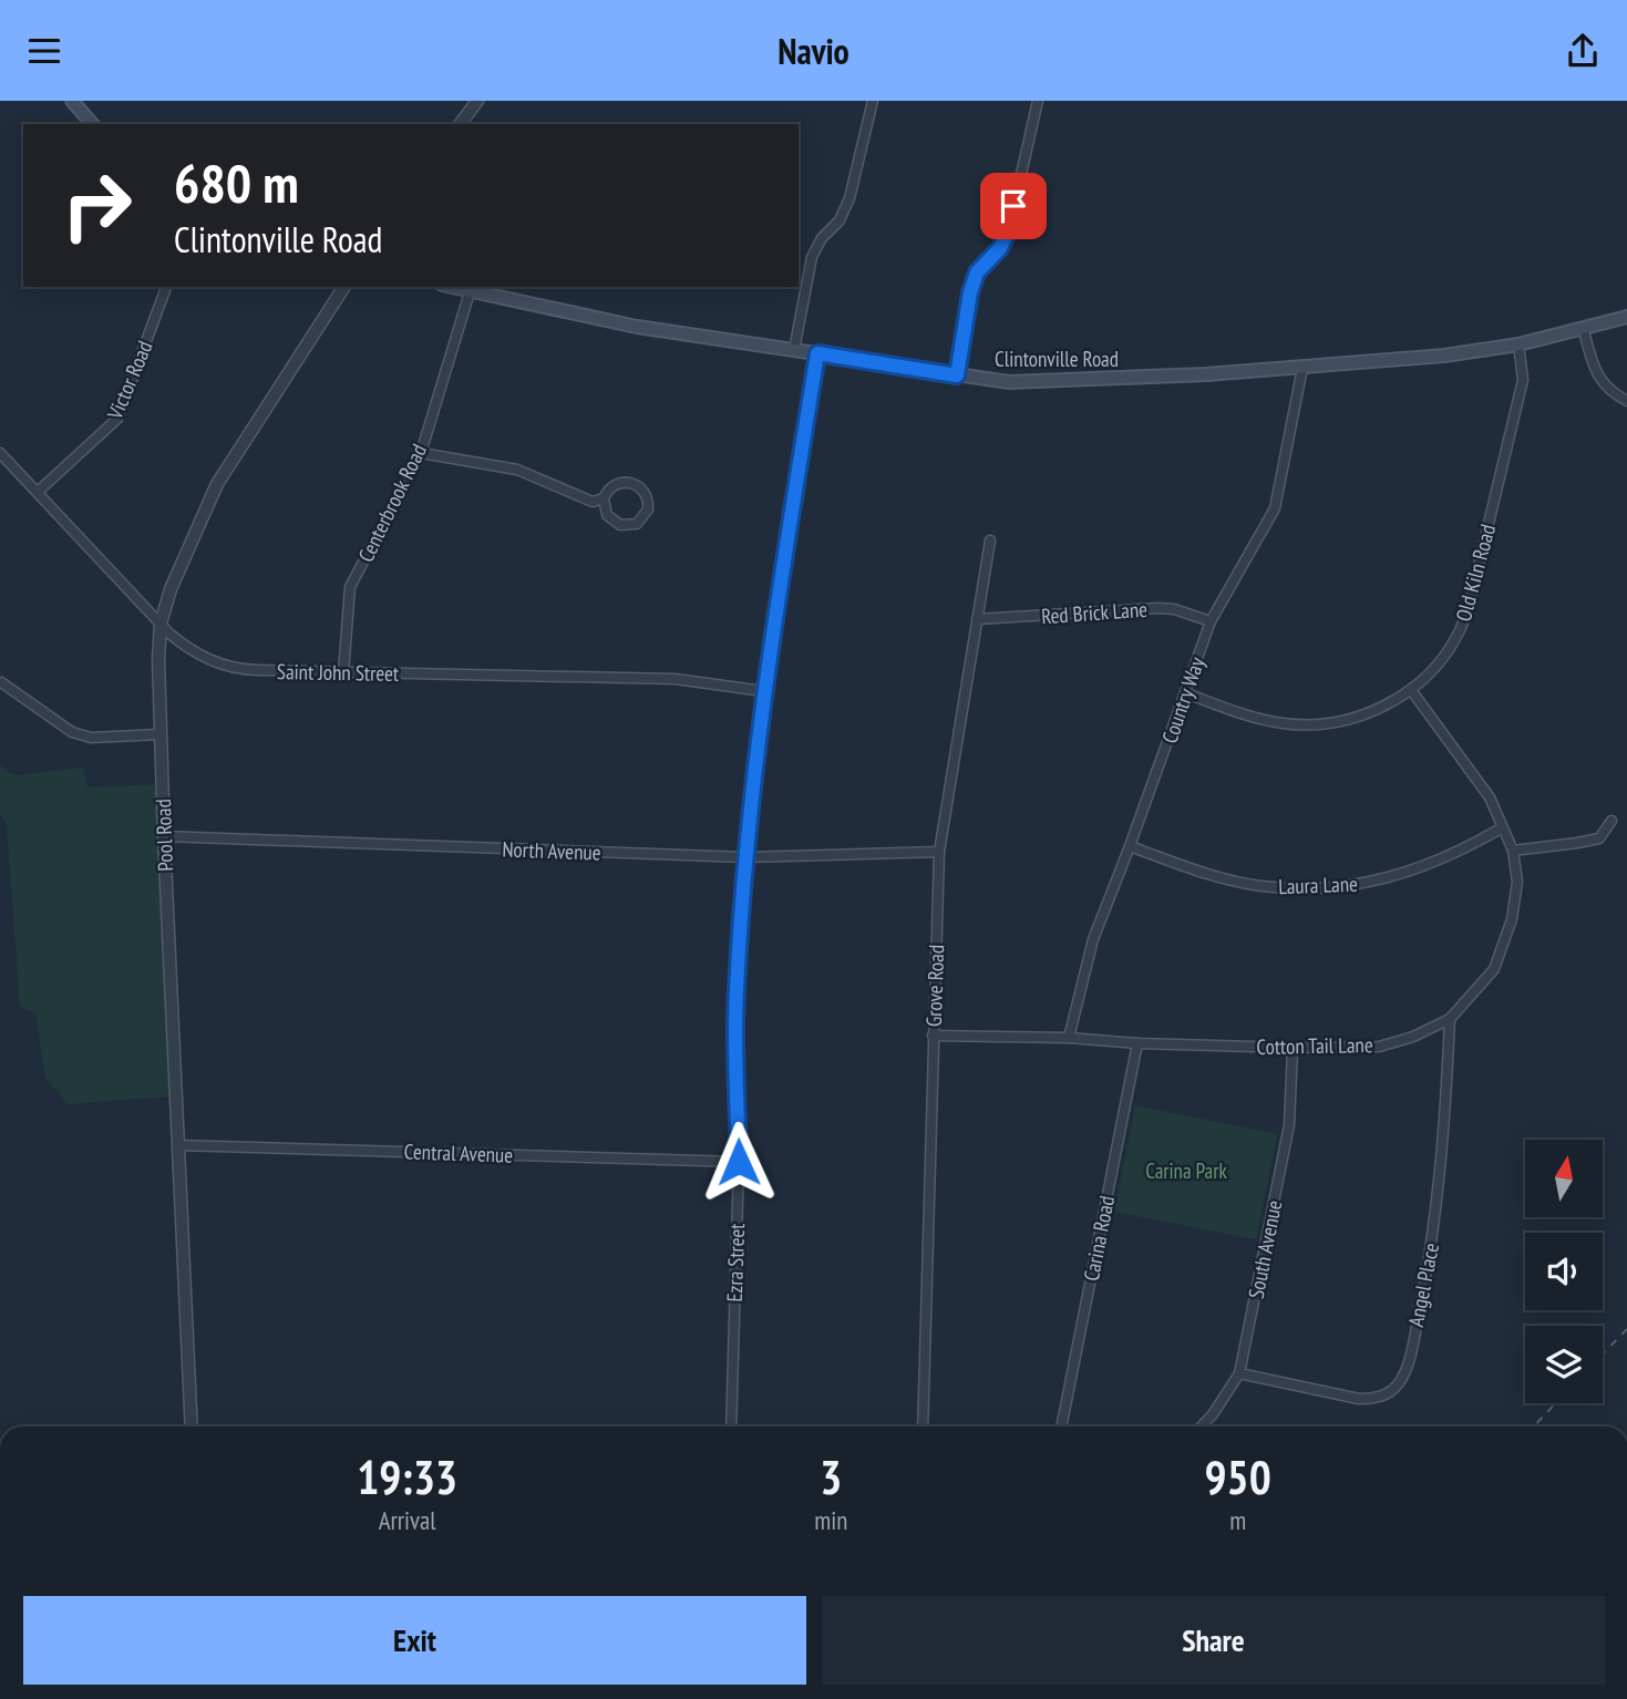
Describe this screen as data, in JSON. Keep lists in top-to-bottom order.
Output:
{
  "streets": {
    "main road": ["Clintonville Road"],
    "street": [
      "Victor Road",
      "Centerbrook Road",
      "Old Kiln Road",
      "Red Brick Lane",
      "Saint John Street",
      "Country Way",
      "Pool Road",
      "North Avenue",
      "Laura Lane",
      "Grove Road",
      "Cotton Tail Lane",
      "Central Avenue",
      "Carina Road",
      "South Avenue",
      "Ezra Street",
      "Angel Place"
    ]
  },
  "crossings": [
    ["Clintonville Road", "Centerbrook Road"],
    ["Clintonville Road", "Old Kiln Road"],
    ["Clintonville Road", "Country Way"],
    ["Clintonville Road", "Ezra Street"],
    ["Victor Road", "Saint John Street"],
    ["Centerbrook Road", "Saint John Street"],
    ["Old Kiln Road", "Country Way"],
    ["Old Kiln Road", "Cotton Tail Lane"],
    ["Red Brick Lane", "Country Way"],
    ["Red Brick Lane", "Grove Road"],
    ["Saint John Street", "Pool Road"],
    ["Saint John Street", "Ezra Street"],
    ["Country Way", "Laura Lane"],
    ["Country Way", "Cotton Tail Lane"],
    ["Pool Road", "North Avenue"],
    ["Pool Road", "Central Avenue"],
    ["North Avenue", "Grove Road"],
    ["North Avenue", "Ezra Street"],
    ["Laura Lane", "Cotton Tail Lane"],
    ["Grove Road", "Cotton Tail Lane"],
    ["Cotton Tail Lane", "Carina Road"],
    ["Cotton Tail Lane", "South Avenue"],
    ["Cotton Tail Lane", "Angel Place"],
    ["Central Avenue", "Ezra Street"],
    ["South Avenue", "Angel Place"]
  ],
  "parks": ["Carina Park"],
  "north": "top",
  "page": {
    "header": "Navio",
    "turn": ["680 m", "Clintonville Road"],
    "eta": [
      "19:33",
      "Arrival",
      "3",
      "min",
      "950",
      "m"
    ],
    "buttons": ["Exit", "Share"]
  }
}
